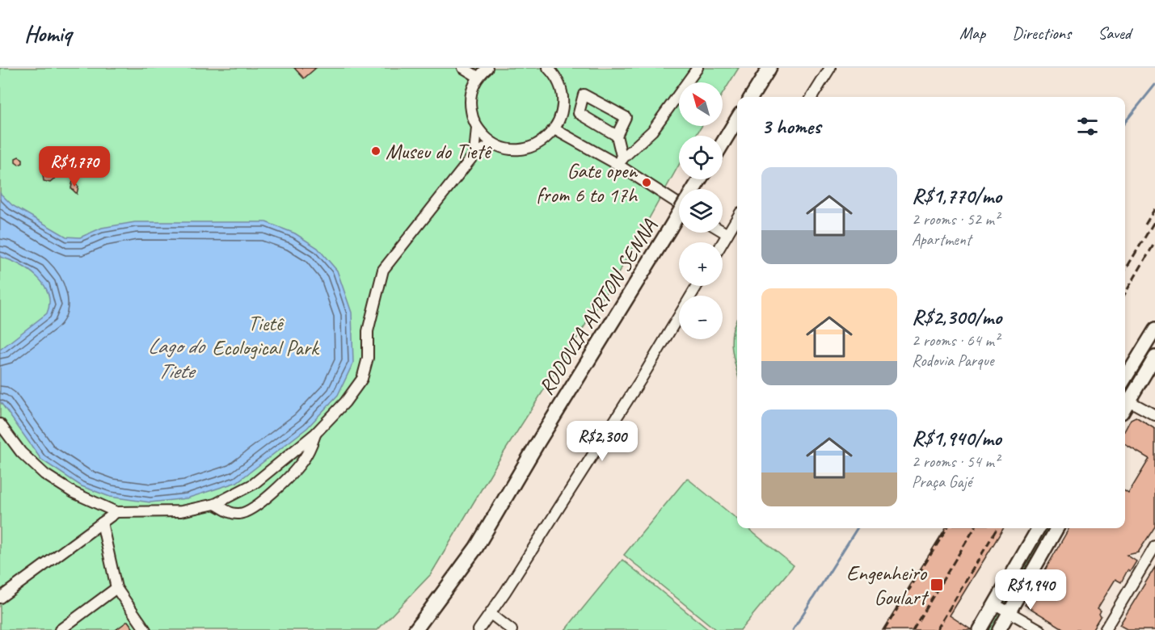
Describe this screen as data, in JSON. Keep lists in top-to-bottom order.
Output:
{
  "streets": {
    "highway": ["RODOVIA AYRTON SENNA"]
  },
  "water": ["Lago do Tiete"],
  "parks": ["Tietê Ecological Park"],
  "places": {
    "other": ["Museu do Tietê", "Gate open from 6 to 17h"],
    "transit": ["Engenheiro Goulart"]
  },
  "north": "top left",
  "page": {
    "header": "Homiq",
    "nav": ["Map", "Directions", "Saved"],
    "map_buttons": ["+", "−"],
    "heading": "3 homes",
    "price": ["R$1,770", "R$2,300", "R$1,940"],
    "list": [
      {
        "name": "R$1,770/mo",
        "note": "2 rooms · 52 m² · Apartment"
      },
      {
        "name": "R$2,300/mo",
        "note": "2 rooms · 64 m² · Rodovia Parque"
      },
      {
        "name": "R$1,940/mo",
        "note": "2 rooms · 54 m² · Praça Gajé"
      }
    ]
  }
}
